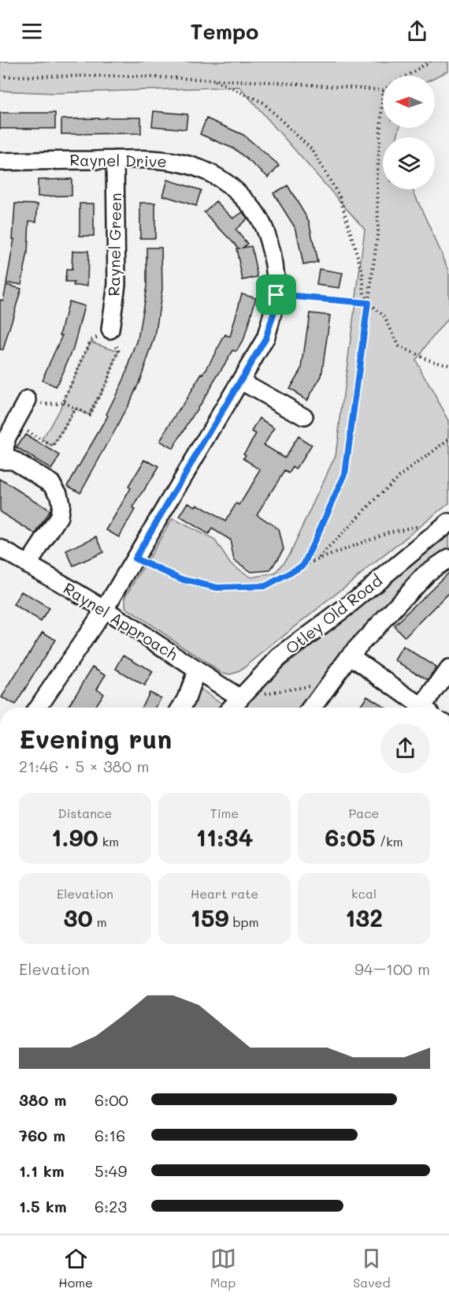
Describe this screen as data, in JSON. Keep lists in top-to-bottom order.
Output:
{
  "streets": {
    "street": [
      "Raynel Drive",
      "Raynel Green",
      "Otley Old Road",
      "Raynel Approach"
    ]
  },
  "crossings": [
    ["Raynel Drive", "Raynel Green"],
    ["Raynel Drive", "Raynel Approach"],
    ["Otley Old Road", "Raynel Approach"]
  ],
  "north": "left",
  "page": {
    "header": "Tempo",
    "heading": ["Evening run", "21:46 · 5 × 380 m"],
    "stats": [
      ["Distance", "1.90 km"],
      ["Time", "11:34"],
      ["Pace", "6:05 /km"],
      ["Elevation", "30 m"],
      ["Heart rate", "159 bpm"],
      ["kcal", "132"]
    ],
    "chart": ["Elevation", "94–100 m"],
    "list": [
      {
        "name": "380 m",
        "note": "6:00"
      },
      {
        "name": "760 m",
        "note": "6:16"
      },
      {
        "name": "1.1 km",
        "note": "5:49"
      },
      {
        "name": "1.5 km",
        "note": "6:23"
      }
    ],
    "tabs": ["Home", "Map", "Saved"]
  }
}
